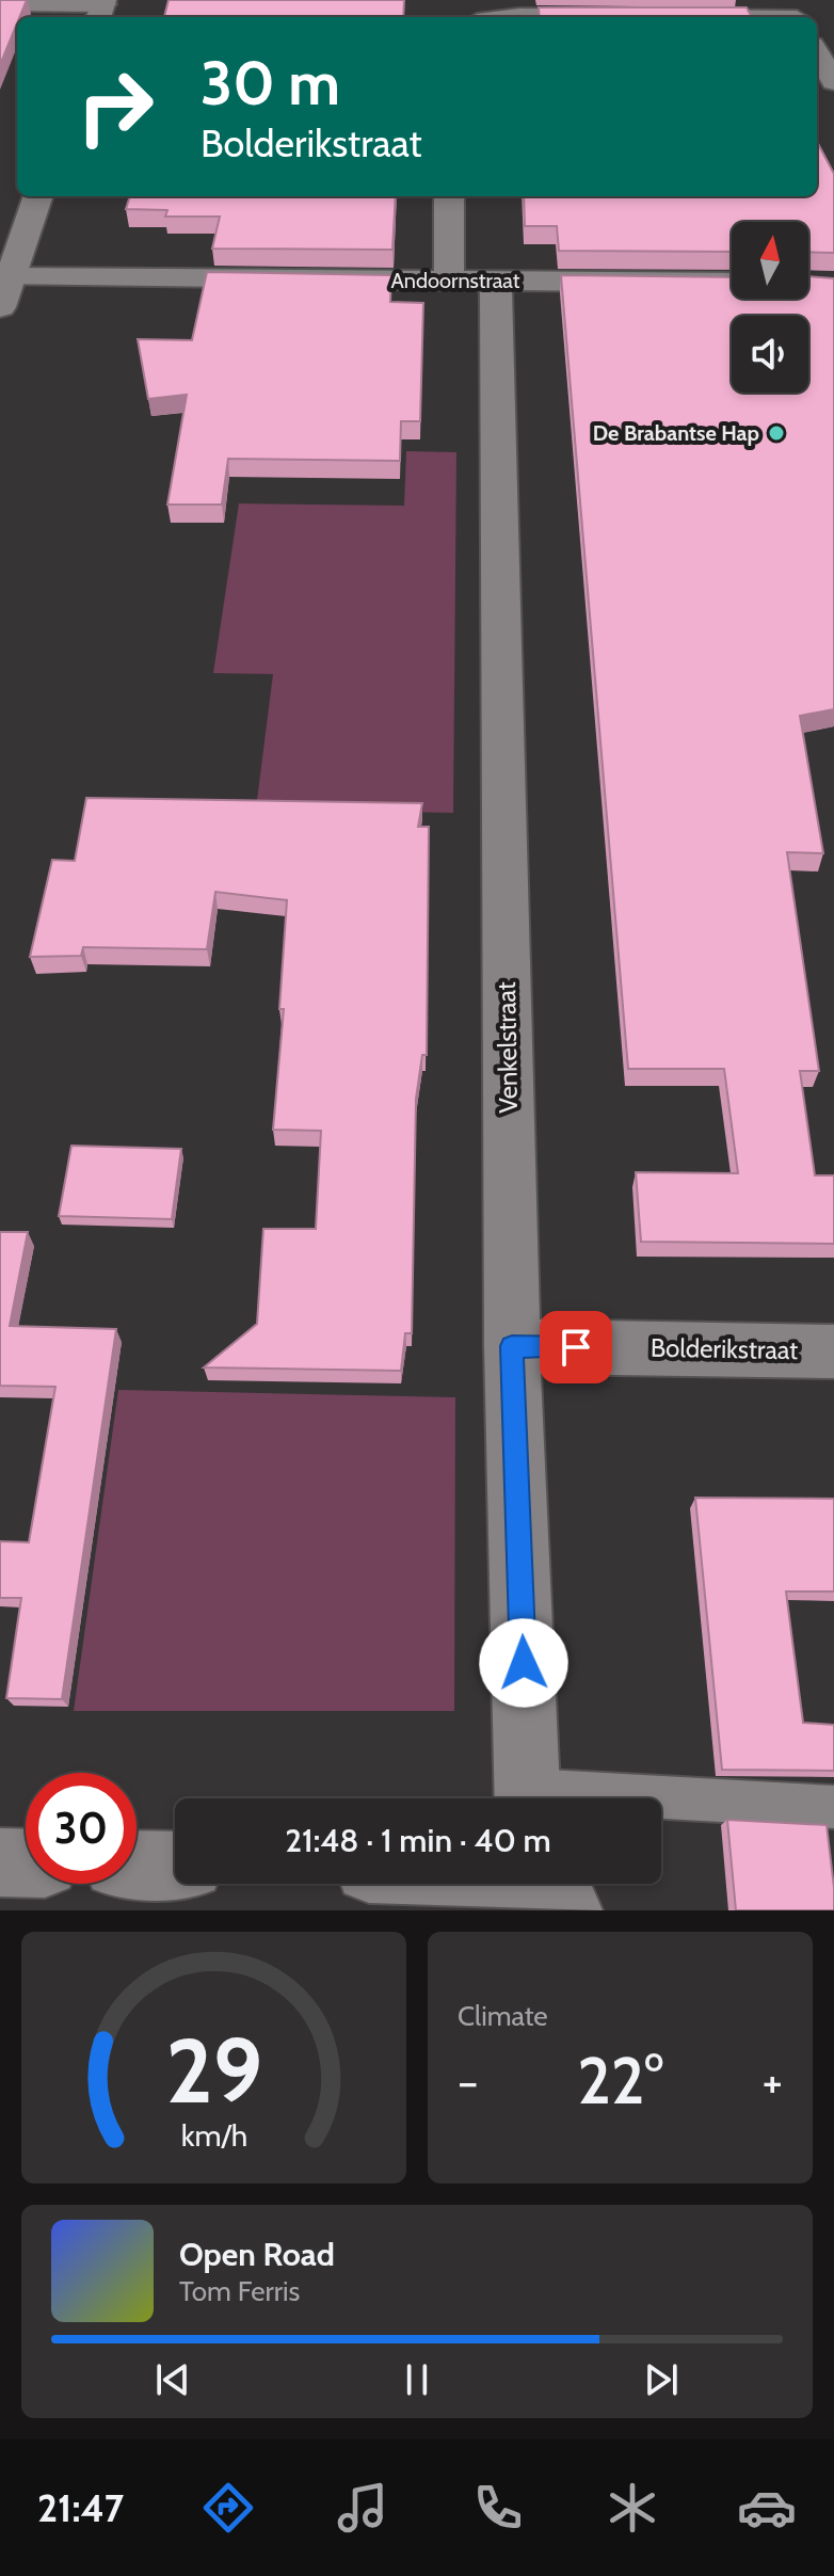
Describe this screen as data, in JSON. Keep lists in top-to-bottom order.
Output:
{
  "streets": {
    "street": ["Andoornstraat", "Venkelstraat", "Bolderikstraat"]
  },
  "crossings": [
    ["Andoornstraat", "Venkelstraat"],
    ["Venkelstraat", "Bolderikstraat"]
  ],
  "places": ["De Brabantse Hap"],
  "north": "top",
  "page": {
    "turn": ["30 m", "Bolderikstraat"],
    "limit": "30",
    "trip": "21:48 · 1 min · 40 m",
    "tile": "Climate",
    "heat": ["−", "22°", "+"],
    "song": ["Open Road", "Tom Ferris"],
    "tabs": "21:47",
    "gauge": ["29", "km/h"]
  }
}
